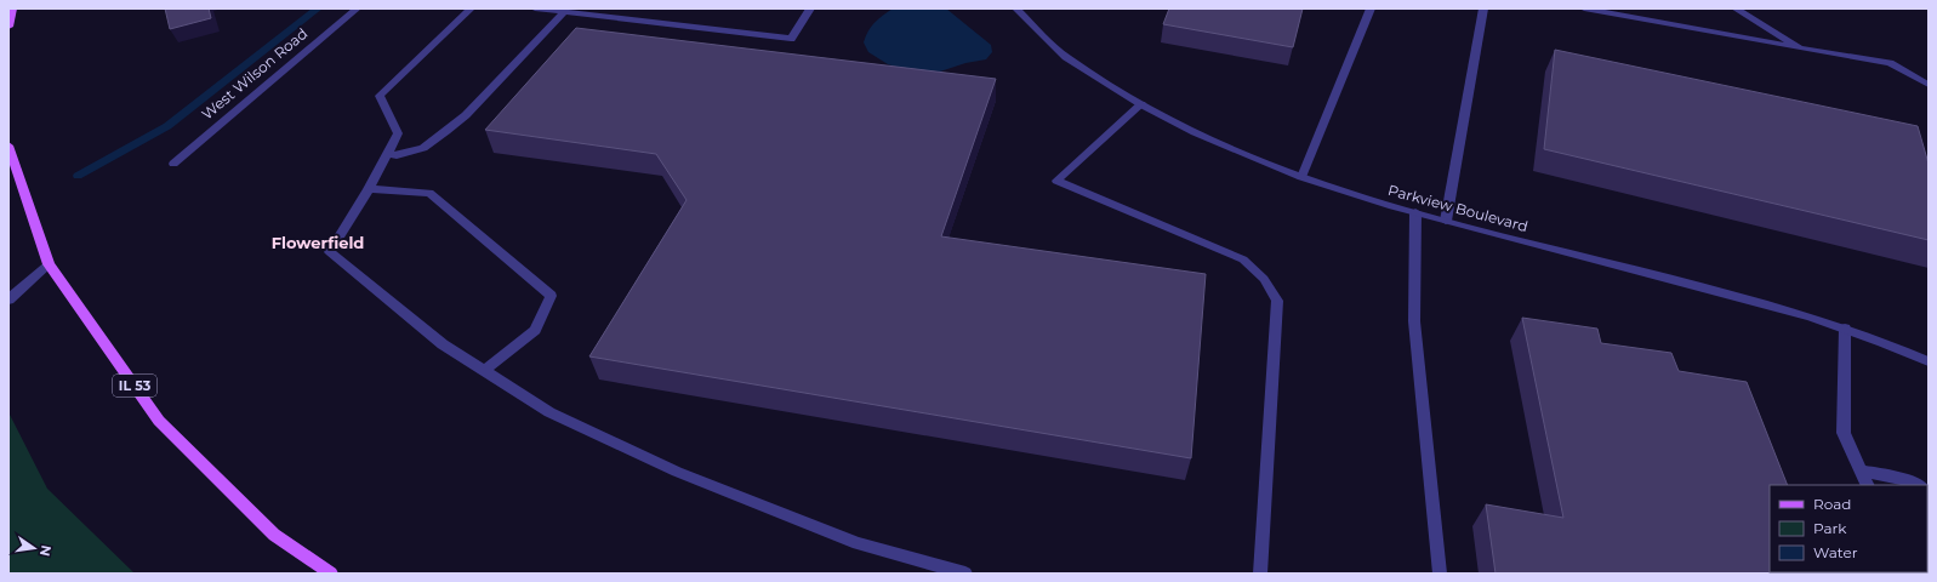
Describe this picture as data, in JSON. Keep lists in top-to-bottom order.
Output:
{
  "streets": {
    "main road": ["IL 53"],
    "street": ["West Wilson Road", "Parkview Boulevard"]
  },
  "districts": ["Flowerfield"],
  "legend": ["Road", "Park", "Water"],
  "north": "right"
}
